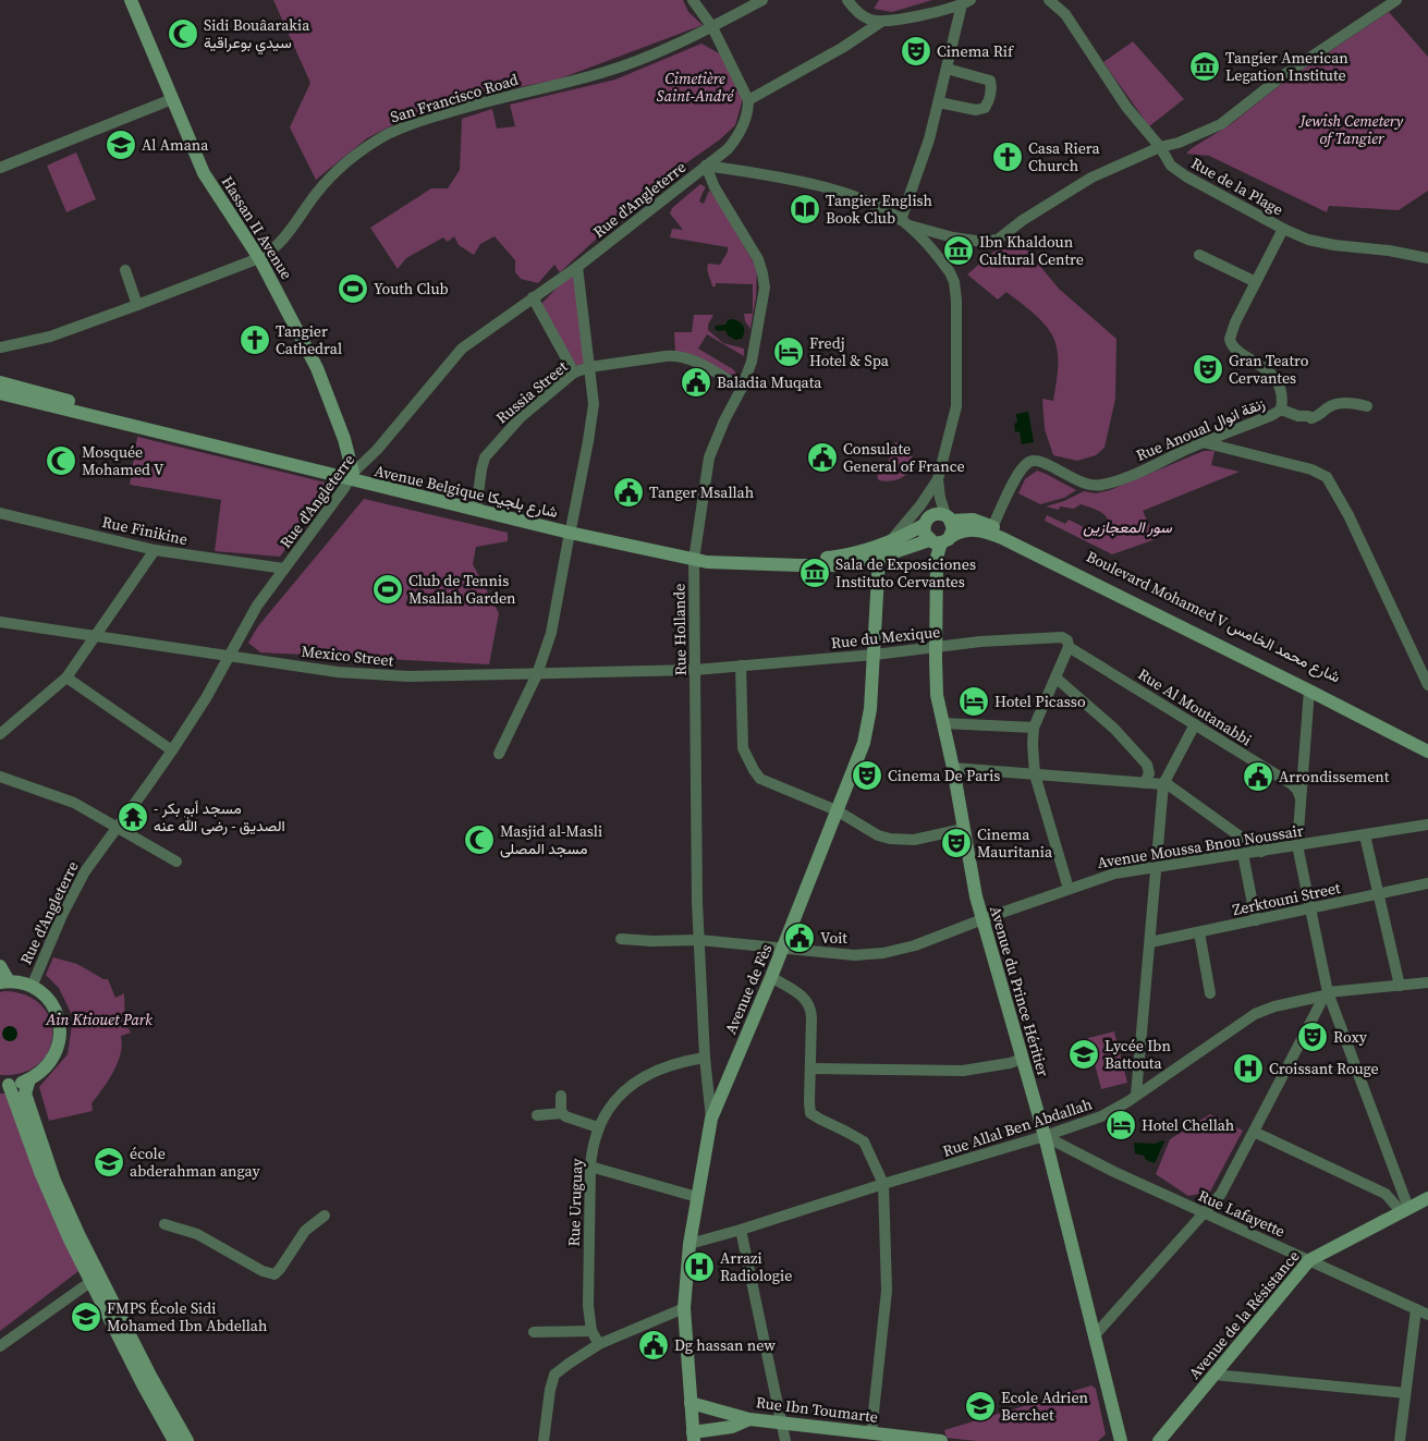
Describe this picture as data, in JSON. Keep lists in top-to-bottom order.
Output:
{
  "streets": {
    "main road": [
      "Hassan II Avenue",
      "Avenue Belgique شارع بلجيكا",
      "Boulevard Mohamed V شارع محمد الخامس",
      "Avenue de Fès",
      "Avenue du Prince Héritier",
      "Avenue de la Résistance",
      "Rue Ibn Toumarte"
    ],
    "street": [
      "San Francisco Road",
      "Rue de la Plage",
      "Rue d'Angleterre",
      "Russia Street",
      "Rue Anoual زنقة انوال",
      "Rue Finikine",
      "Rue Hollande",
      "Rue du Mexique",
      "Mexico Street",
      "Rue Al Moutanabbi",
      "Avenue Moussa Bnou Noussair",
      "Zerktouni Street",
      "Rue Allal Ben Abdallah",
      "Rue Uruguay",
      "Rue Lafayette"
    ]
  },
  "crossings": [
    ["San Francisco Road", "Hassan II Avenue"],
    ["Rue de la Plage", "Rue Anoual زنقة انوال"],
    ["Rue d'Angleterre", "Hassan II Avenue"],
    ["Rue d'Angleterre", "Avenue Belgique شارع بلجيكا"],
    ["Rue d'Angleterre", "Rue Finikine"],
    ["Rue d'Angleterre", "Rue Hollande"],
    ["Rue d'Angleterre", "Mexico Street"],
    ["Hassan II Avenue", "Avenue Belgique شارع بلجيكا"],
    ["Russia Street", "Rue Hollande"],
    ["Rue Anoual زنقة انوال", "Boulevard Mohamed V شارع محمد الخامس"],
    ["Avenue Belgique شارع بلجيكا", "Rue Hollande"],
    ["Avenue Belgique شارع بلجيكا", "Avenue de Fès"],
    ["Avenue Belgique شارع بلجيكا", "Avenue du Prince Héritier"],
    ["Rue Hollande", "Rue du Mexique"],
    ["Rue Hollande", "Mexico Street"],
    ["Rue Hollande", "Avenue Moussa Bnou Noussair"],
    ["Rue Hollande", "Avenue de Fès"],
    ["Rue Hollande", "Rue Uruguay"],
    ["Rue du Mexique", "Mexico Street"],
    ["Rue du Mexique", "Rue Al Moutanabbi"],
    ["Rue du Mexique", "Avenue de Fès"],
    ["Rue du Mexique", "Avenue du Prince Héritier"],
    ["Avenue Moussa Bnou Noussair", "Avenue de Fès"],
    ["Avenue Moussa Bnou Noussair", "Avenue du Prince Héritier"],
    ["Avenue de Fès", "Rue Allal Ben Abdallah"],
    ["Avenue de Fès", "Rue Ibn Toumarte"],
    ["Avenue du Prince Héritier", "Rue Allal Ben Abdallah"],
    ["Avenue du Prince Héritier", "Rue Lafayette"],
    ["Rue Allal Ben Abdallah", "Rue Lafayette"],
    ["Rue Lafayette", "Avenue de la Résistance"]
  ],
  "parks": [
    "Cimetière Saint-André",
    "Jewish Cemetery of Tangier",
    "سور المعجازين",
    "Ain Ktiouet Park"
  ],
  "places": {
    "mosque": ["Sidi Bouâarakia سيدي بوعراقية", "Mosquée Mohamed V", "Masjid al-Masli مسجد المصلى"],
    "theatre": [
      "Cinema Rif",
      "Gran Teatro Cervantes",
      "Cinema De Paris",
      "Cinema Mauritania",
      "Roxy"
    ],
    "museum": ["Tangier American Legation Institute", "Ibn Khaldoun Cultural Centre", "Sala de Exposiciones Instituto Cervantes"],
    "school or university": [
      "Al Amana",
      "Lycée Ibn Battouta",
      "école abderahman angay",
      "FMPS École Sidi Mohamed Ibn Abdellah",
      "Ecole Adrien Berchet"
    ],
    "church": ["Casa Riera Church", "Tangier Cathedral"],
    "library": ["Tangier English Book Club"],
    "sports": ["Youth Club", "Club de Tennis Msallah Garden"],
    "hotel": ["Fredj Hotel & Spa", "Hotel Picasso", "Hotel Chellah"],
    "public building": [
      "Baladia Muqata",
      "Consulate General of France",
      "Tanger Msallah",
      "Arrondissement",
      "Voit",
      "Dg hassan new"
    ],
    "temple": ["- مسجد أبو بكر الصديق - رضى الله عنه"],
    "hospital": ["Croissant Rouge", "Arrazi Radiologie"]
  }
}
